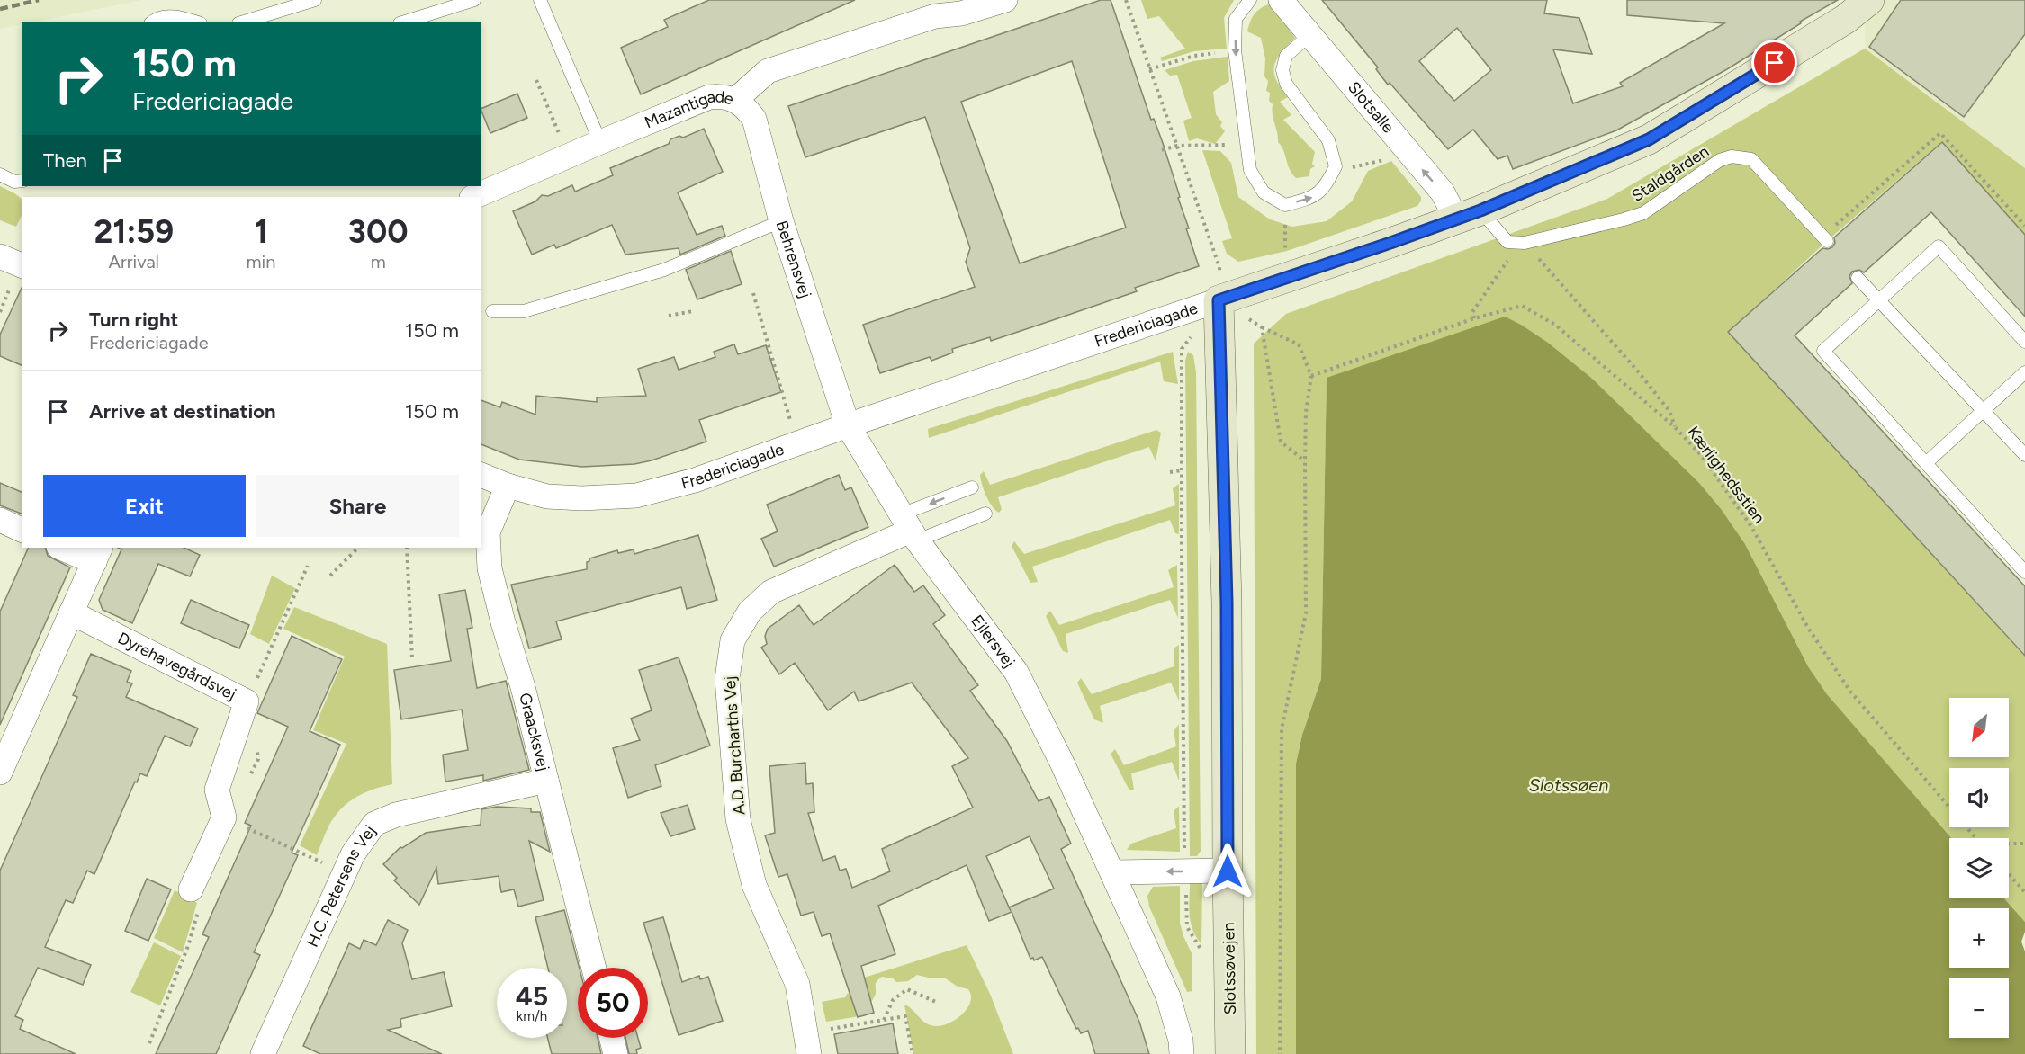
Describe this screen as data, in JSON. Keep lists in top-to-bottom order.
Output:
{
  "streets": {
    "main road": ["Fredericiagade", "Slotssøvejen"],
    "street": [
      "Slotsalle",
      "Mazantigade",
      "Behrensvej",
      "Ejlersvej",
      "Dyrehavegårdsvej",
      "Graacksvej",
      "A.D. Burcharths Vej",
      "H.C. Petersens Vej"
    ],
    "lane": ["Staldgården"],
    "path": ["Kærlighedsstien"]
  },
  "crossings": [
    ["Slotsalle", "Fredericiagade"],
    ["Mazantigade", "Behrensvej"],
    ["Behrensvej", "Fredericiagade"],
    ["Behrensvej", "Ejlersvej"],
    ["Fredericiagade", "Ejlersvej"],
    ["Fredericiagade", "Graacksvej"],
    ["Fredericiagade", "Slotssøvejen"],
    ["Ejlersvej", "A.D. Burcharths Vej"],
    ["Graacksvej", "H.C. Petersens Vej"]
  ],
  "water": ["Slotssøen"],
  "north": "bottom left",
  "page": {
    "turn": ["150 m", "Fredericiagade"],
    "then": "Then",
    "eta": [
      "21:59",
      "Arrival",
      "1",
      "min",
      "300",
      "m"
    ],
    "list": [
      {
        "name": "Turn right",
        "note": "Fredericiagade",
        "value": "150 m"
      },
      {
        "name": "Arrive at destination",
        "value": "150 m"
      }
    ],
    "buttons": ["Exit", "Share"],
    "map_buttons": ["+", "−"],
    "speed": "45 km/h",
    "limit": "50"
  }
}
